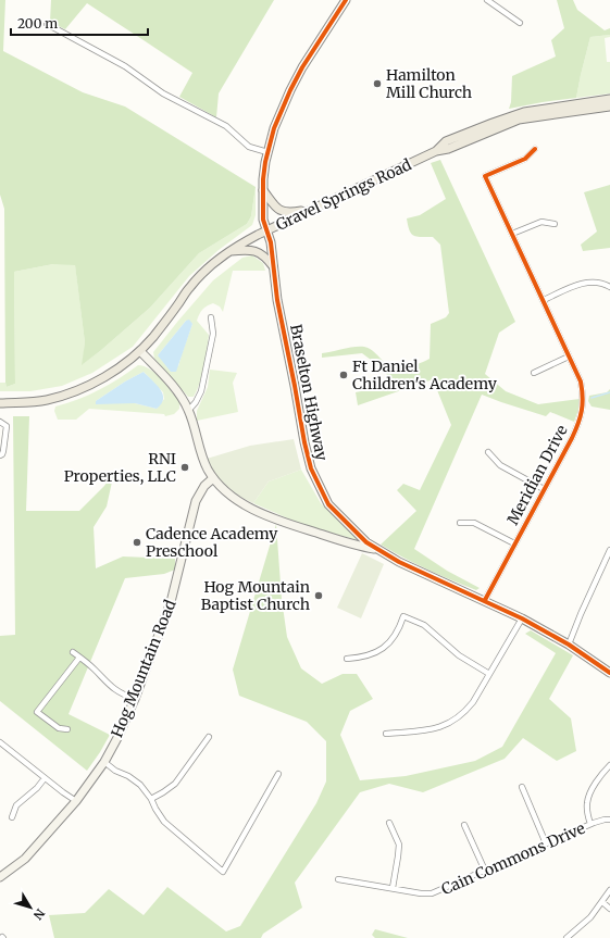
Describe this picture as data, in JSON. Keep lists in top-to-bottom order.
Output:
{
  "streets": {
    "main road": ["Gravel Springs Road", "Braselton Highway", "Hog Mountain Road"],
    "street": ["Meridian Drive", "Cain Commons Drive"]
  },
  "crossings": [
    ["Gravel Springs Road", "Braselton Highway"],
    ["Braselton Highway", "Meridian Drive"]
  ],
  "places": [
    "Hamilton Mill Church",
    "Ft Daniel Children's Academy",
    "RNI Properties, LLC",
    "Cadence Academy Preschool",
    "Hog Mountain Baptist Church"
  ],
  "scale_bar": "200 m",
  "north": "bottom right"
}
